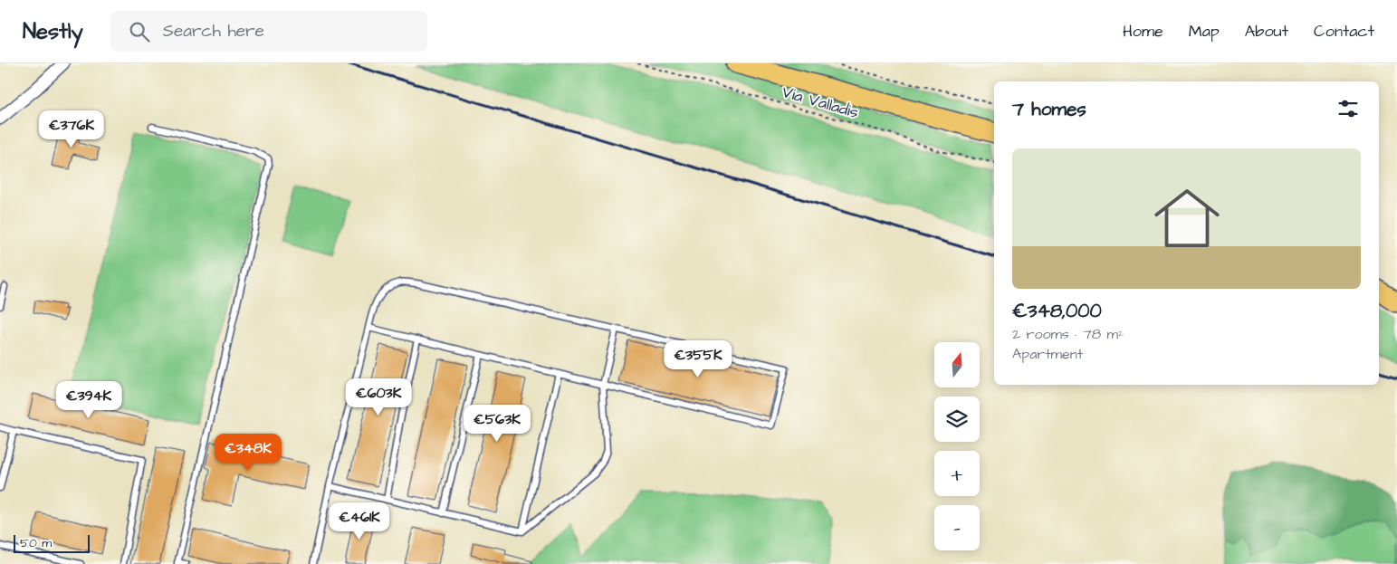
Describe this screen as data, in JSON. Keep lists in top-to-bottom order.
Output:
{
  "streets": {
    "path": ["Via Valladis"]
  },
  "scale_bar": "50 m",
  "north": "top",
  "page": {
    "header": "Nestly",
    "search": "Search here",
    "nav": [
      "Home",
      "Map",
      "About",
      "Contact"
    ],
    "heading": "7 homes",
    "price": [
      "€376K",
      "€355K",
      "€603K",
      "€394K",
      "€563K",
      "€348K",
      "€461K"
    ],
    "list": [
      {
        "name": "€348,000",
        "note": "2 rooms · 78 m² · Apartment"
      }
    ],
    "map_buttons": ["+", "−"],
    "scale": "50 m"
  }
}
